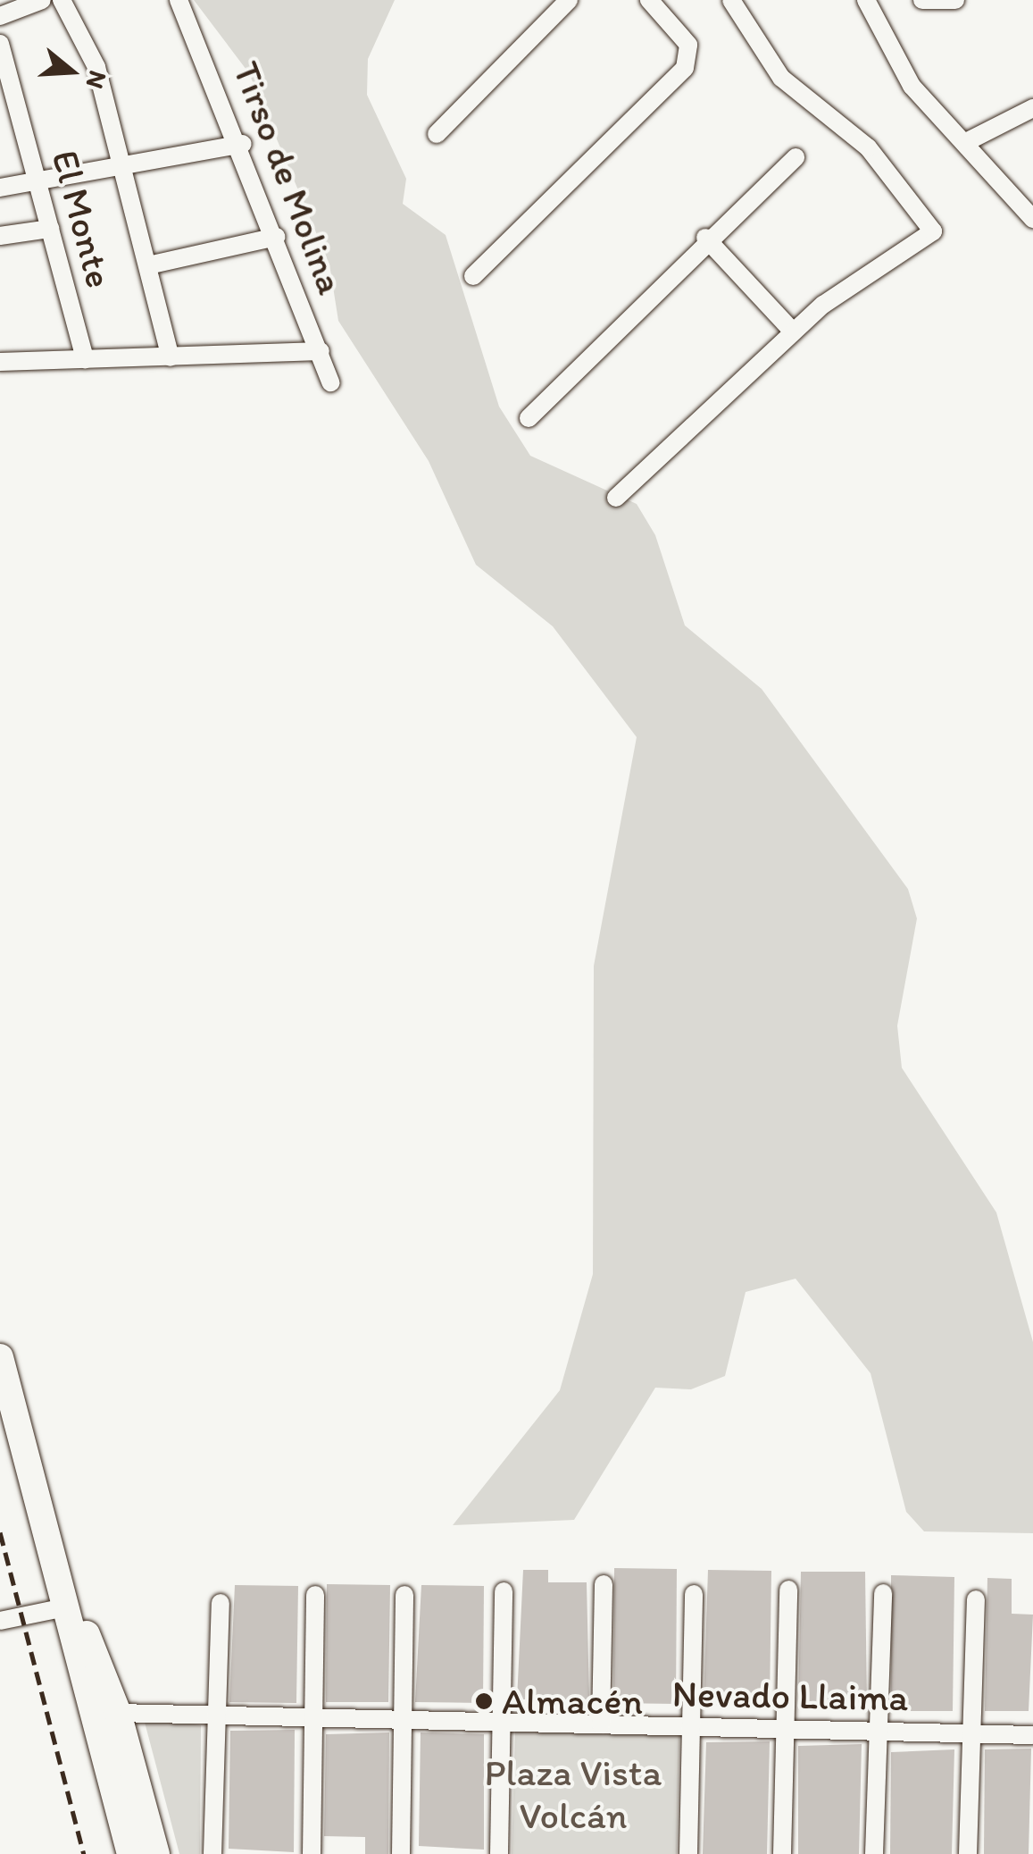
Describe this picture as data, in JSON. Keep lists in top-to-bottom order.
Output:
{
  "streets": {
    "street": ["Tirso de Molina", "El Monte", "Nevado Llaima"]
  },
  "parks": ["Plaza Vista Volcán"],
  "places": ["Almacén"],
  "north": "right"
}
